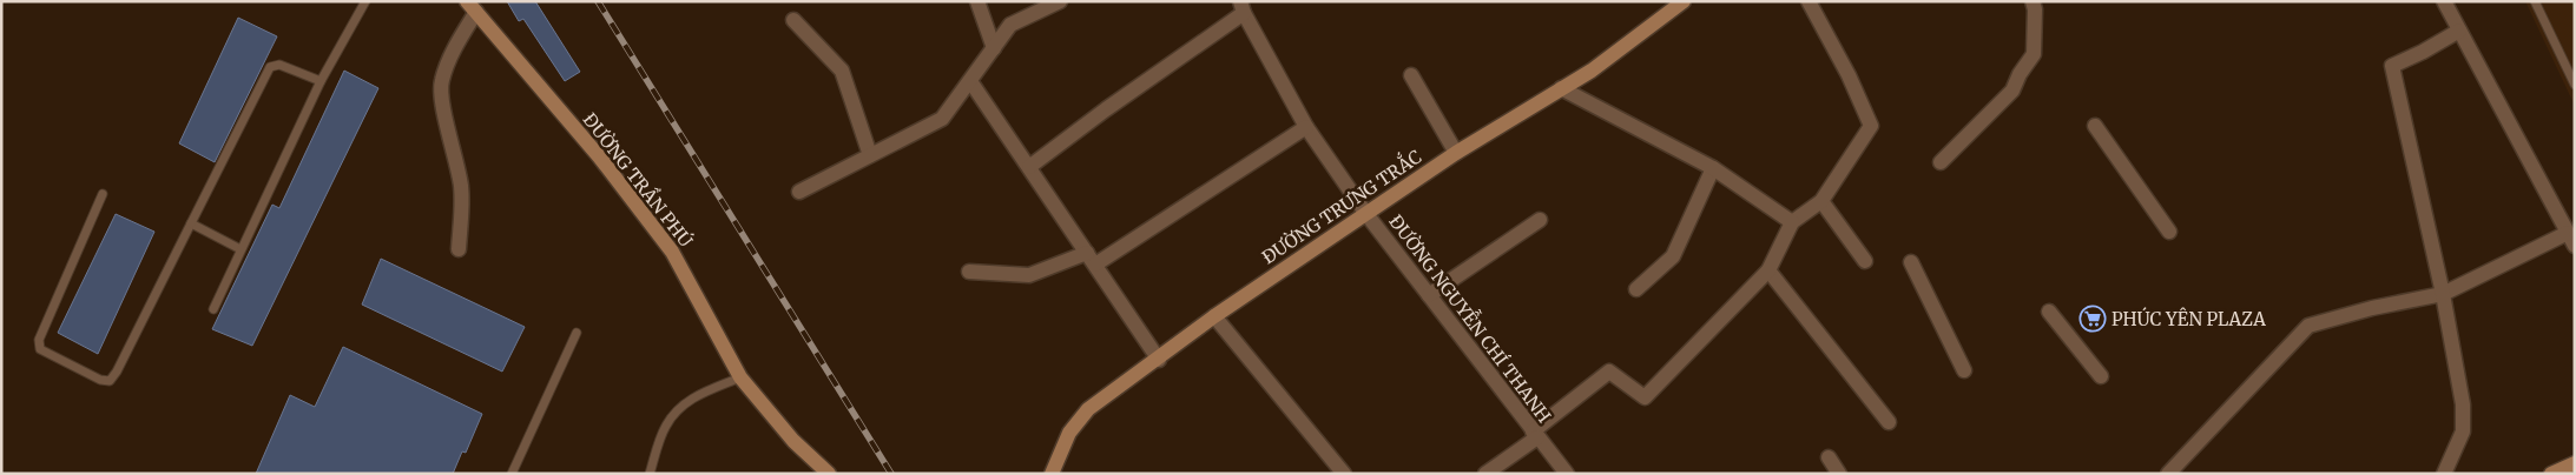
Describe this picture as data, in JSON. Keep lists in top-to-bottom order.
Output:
{
  "streets": {
    "street": ["ĐƯỜNG TRẦN PHÚ", "ĐƯỜNG TRƯNG TRẮC", "ĐƯỜNG NGUYỄN CHÍ THANH"]
  },
  "crossings": [
    ["ĐƯỜNG TRƯNG TRẮC", "ĐƯỜNG NGUYỄN CHÍ THANH"]
  ],
  "places": {
    "supermarket": ["PHÚC YÊN PLAZA"]
  }
}
